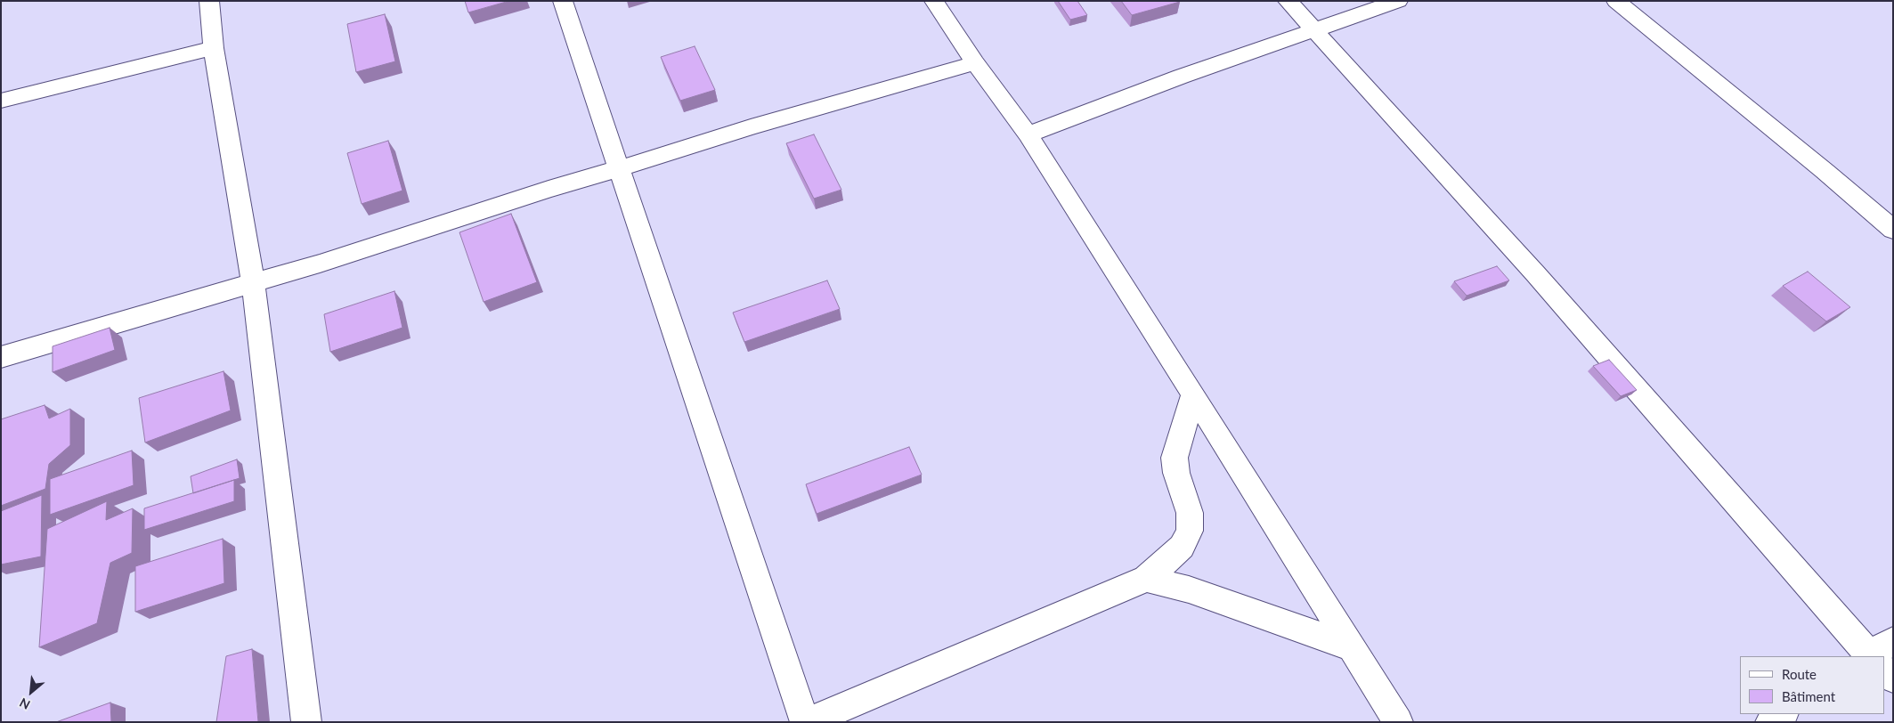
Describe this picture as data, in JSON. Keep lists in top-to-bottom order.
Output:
{
  "legend": ["Route", "Bâtiment"],
  "north": "bottom left"
}
